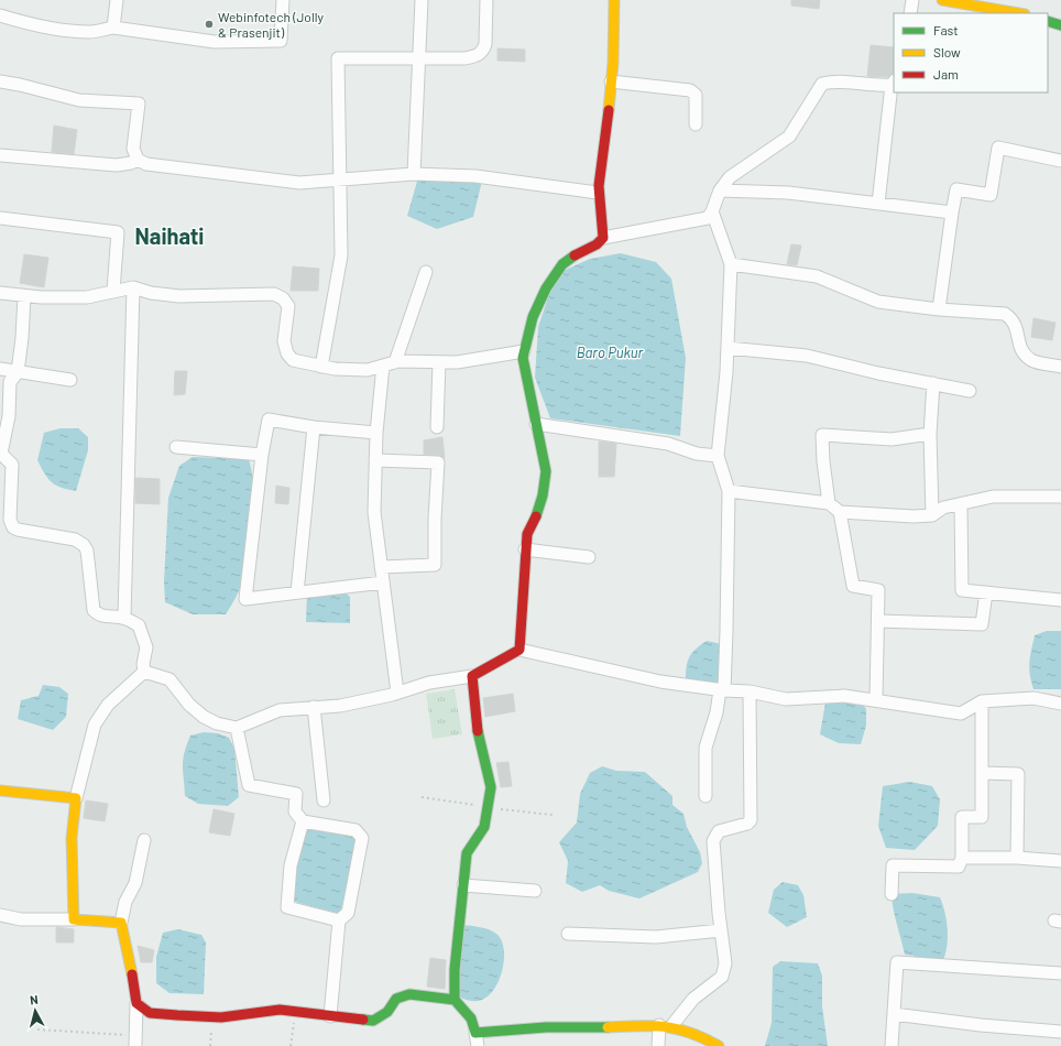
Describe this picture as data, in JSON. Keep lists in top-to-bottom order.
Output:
{
  "districts": ["Naihati"],
  "water": ["Baro Pukur"],
  "places": ["Webinfotech (Jolly & Prasenjit)"],
  "legend": ["Fast", "Slow", "Jam"],
  "north": "top"
}
